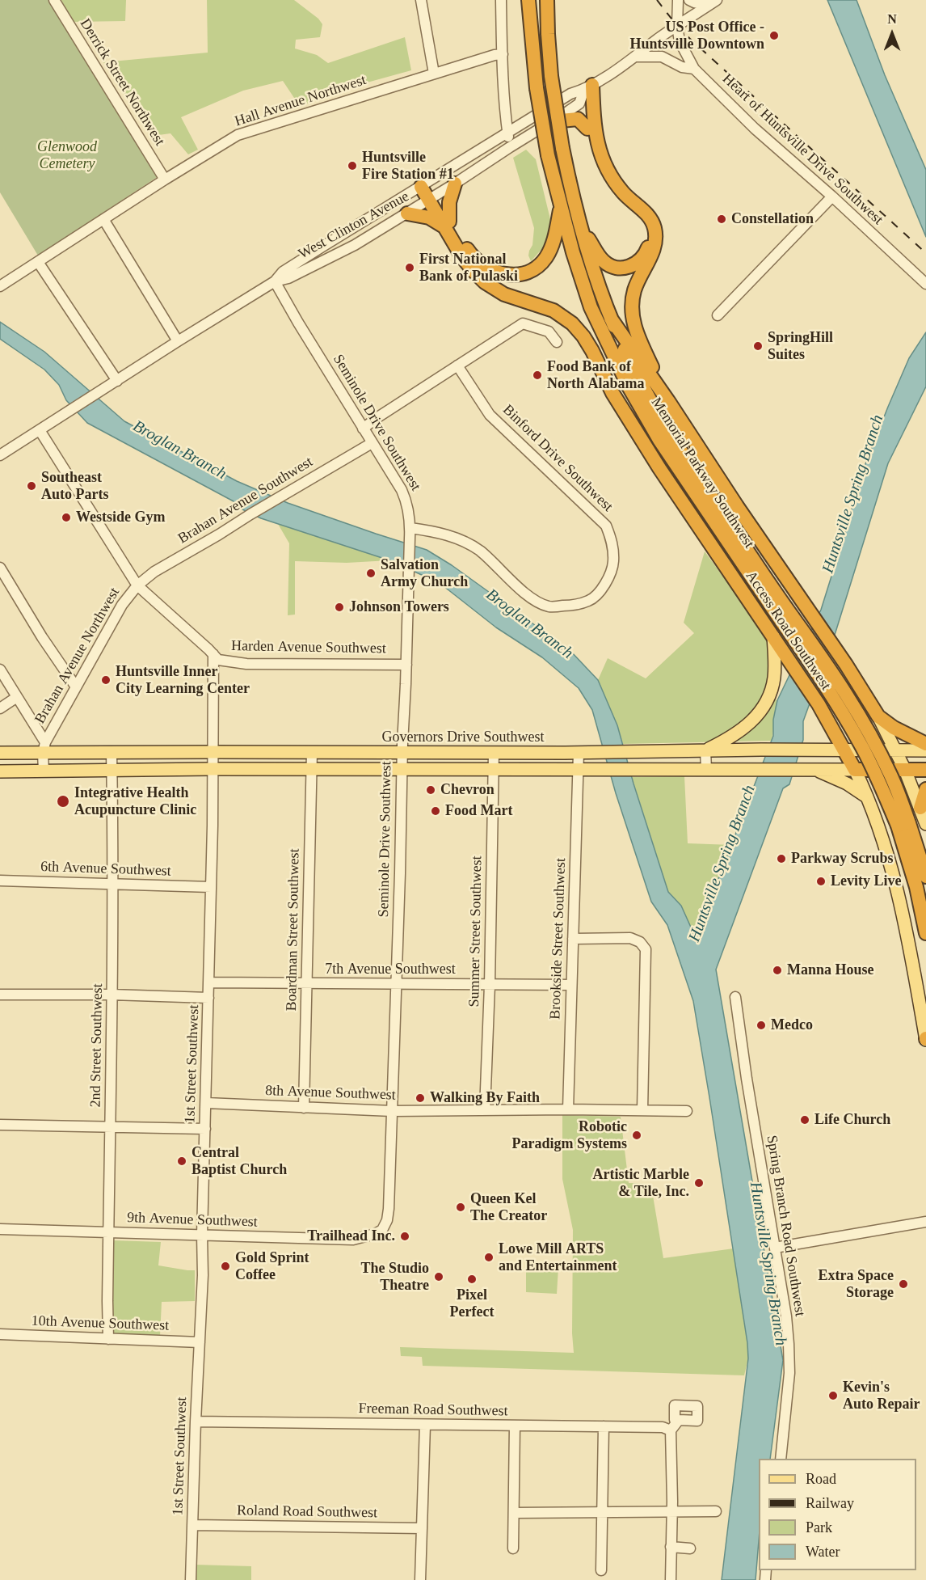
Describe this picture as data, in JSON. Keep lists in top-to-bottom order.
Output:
{
  "streets": {
    "highway": ["Memorial Parkway Southwest", "Access Road Southwest"],
    "main road": ["Governors Drive Southwest"],
    "street": [
      "Derrick Street Northwest",
      "Hall Avenue Northwest",
      "Heart of Huntsville Drive Southwest",
      "West Clinton Avenue",
      "Seminole Drive Southwest",
      "Binford Drive Southwest",
      "Brahan Avenue Southwest",
      "Harden Avenue Southwest",
      "Brahan Avenue Northwest",
      "6th Avenue Southwest",
      "Boardman Street Southwest",
      "Summer Street Southwest",
      "Brookside Street Southwest",
      "7th Avenue Southwest",
      "2nd Street Southwest",
      "1st Street Southwest",
      "8th Avenue Southwest",
      "9th Avenue Southwest",
      "Spring Branch Road Southwest",
      "10th Avenue Southwest",
      "Freeman Road Southwest",
      "Roland Road Southwest"
    ]
  },
  "crossings": [
    ["Derrick Street Northwest", "Hall Avenue Northwest"],
    ["Heart of Huntsville Drive Southwest", "West Clinton Avenue"],
    ["West Clinton Avenue", "Seminole Drive Southwest"],
    ["Seminole Drive Southwest", "Binford Drive Southwest"],
    ["Seminole Drive Southwest", "Brahan Avenue Southwest"],
    ["Seminole Drive Southwest", "Harden Avenue Southwest"],
    ["Seminole Drive Southwest", "Governors Drive Southwest"],
    ["Seminole Drive Southwest", "7th Avenue Southwest"],
    ["Seminole Drive Southwest", "8th Avenue Southwest"],
    ["Seminole Drive Southwest", "9th Avenue Southwest"],
    ["Brahan Avenue Southwest", "Brahan Avenue Northwest"],
    ["Access Road Southwest", "Governors Drive Southwest"],
    ["Harden Avenue Southwest", "1st Street Southwest"],
    ["Brahan Avenue Northwest", "Governors Drive Southwest"],
    ["Governors Drive Southwest", "Boardman Street Southwest"],
    ["Governors Drive Southwest", "Summer Street Southwest"],
    ["Governors Drive Southwest", "Brookside Street Southwest"],
    ["Governors Drive Southwest", "2nd Street Southwest"],
    ["Governors Drive Southwest", "1st Street Southwest"],
    ["6th Avenue Southwest", "2nd Street Southwest"],
    ["6th Avenue Southwest", "1st Street Southwest"],
    ["Boardman Street Southwest", "7th Avenue Southwest"],
    ["Boardman Street Southwest", "8th Avenue Southwest"],
    ["Summer Street Southwest", "7th Avenue Southwest"],
    ["Summer Street Southwest", "8th Avenue Southwest"],
    ["Brookside Street Southwest", "7th Avenue Southwest"],
    ["Brookside Street Southwest", "8th Avenue Southwest"],
    ["7th Avenue Southwest", "1st Street Southwest"],
    ["2nd Street Southwest", "9th Avenue Southwest"],
    ["2nd Street Southwest", "10th Avenue Southwest"],
    ["1st Street Southwest", "8th Avenue Southwest"],
    ["1st Street Southwest", "9th Avenue Southwest"],
    ["1st Street Southwest", "10th Avenue Southwest"],
    ["1st Street Southwest", "Freeman Road Southwest"],
    ["1st Street Southwest", "Roland Road Southwest"]
  ],
  "water": ["Broglan Branch", "Huntsville Spring Branch"],
  "parks": ["Glenwood Cemetery"],
  "places": [
    "US Post Office - Huntsville Downtown",
    "Huntsville Fire Station #1",
    "Constellation",
    "First National Bank of Pulaski",
    "SpringHill Suites",
    "Food Bank of North Alabama",
    "Southeast Auto Parts",
    "Westside Gym",
    "Salvation Army Church",
    "Johnson Towers",
    "Huntsville Inner City Learning Center",
    "Chevron",
    "Integrative Health Acupuncture Clinic",
    "Food Mart",
    "Parkway Scrubs",
    "Levity Live",
    "Manna House",
    "Medco",
    "Walking By Faith",
    "Life Church",
    "Robotic Paradigm Systems",
    "Central Baptist Church",
    "Artistic Marble & Tile, Inc.",
    "Queen Kel The Creator",
    "Trailhead Inc.",
    "Lowe Mill ARTS and Entertainment",
    "Gold Sprint Coffee",
    "The Studio Theatre",
    "Pixel Perfect",
    "Extra Space Storage",
    "Kevin's Auto Repair"
  ],
  "legend": [
    "Road",
    "Railway",
    "Park",
    "Water"
  ],
  "north": "top"
}
